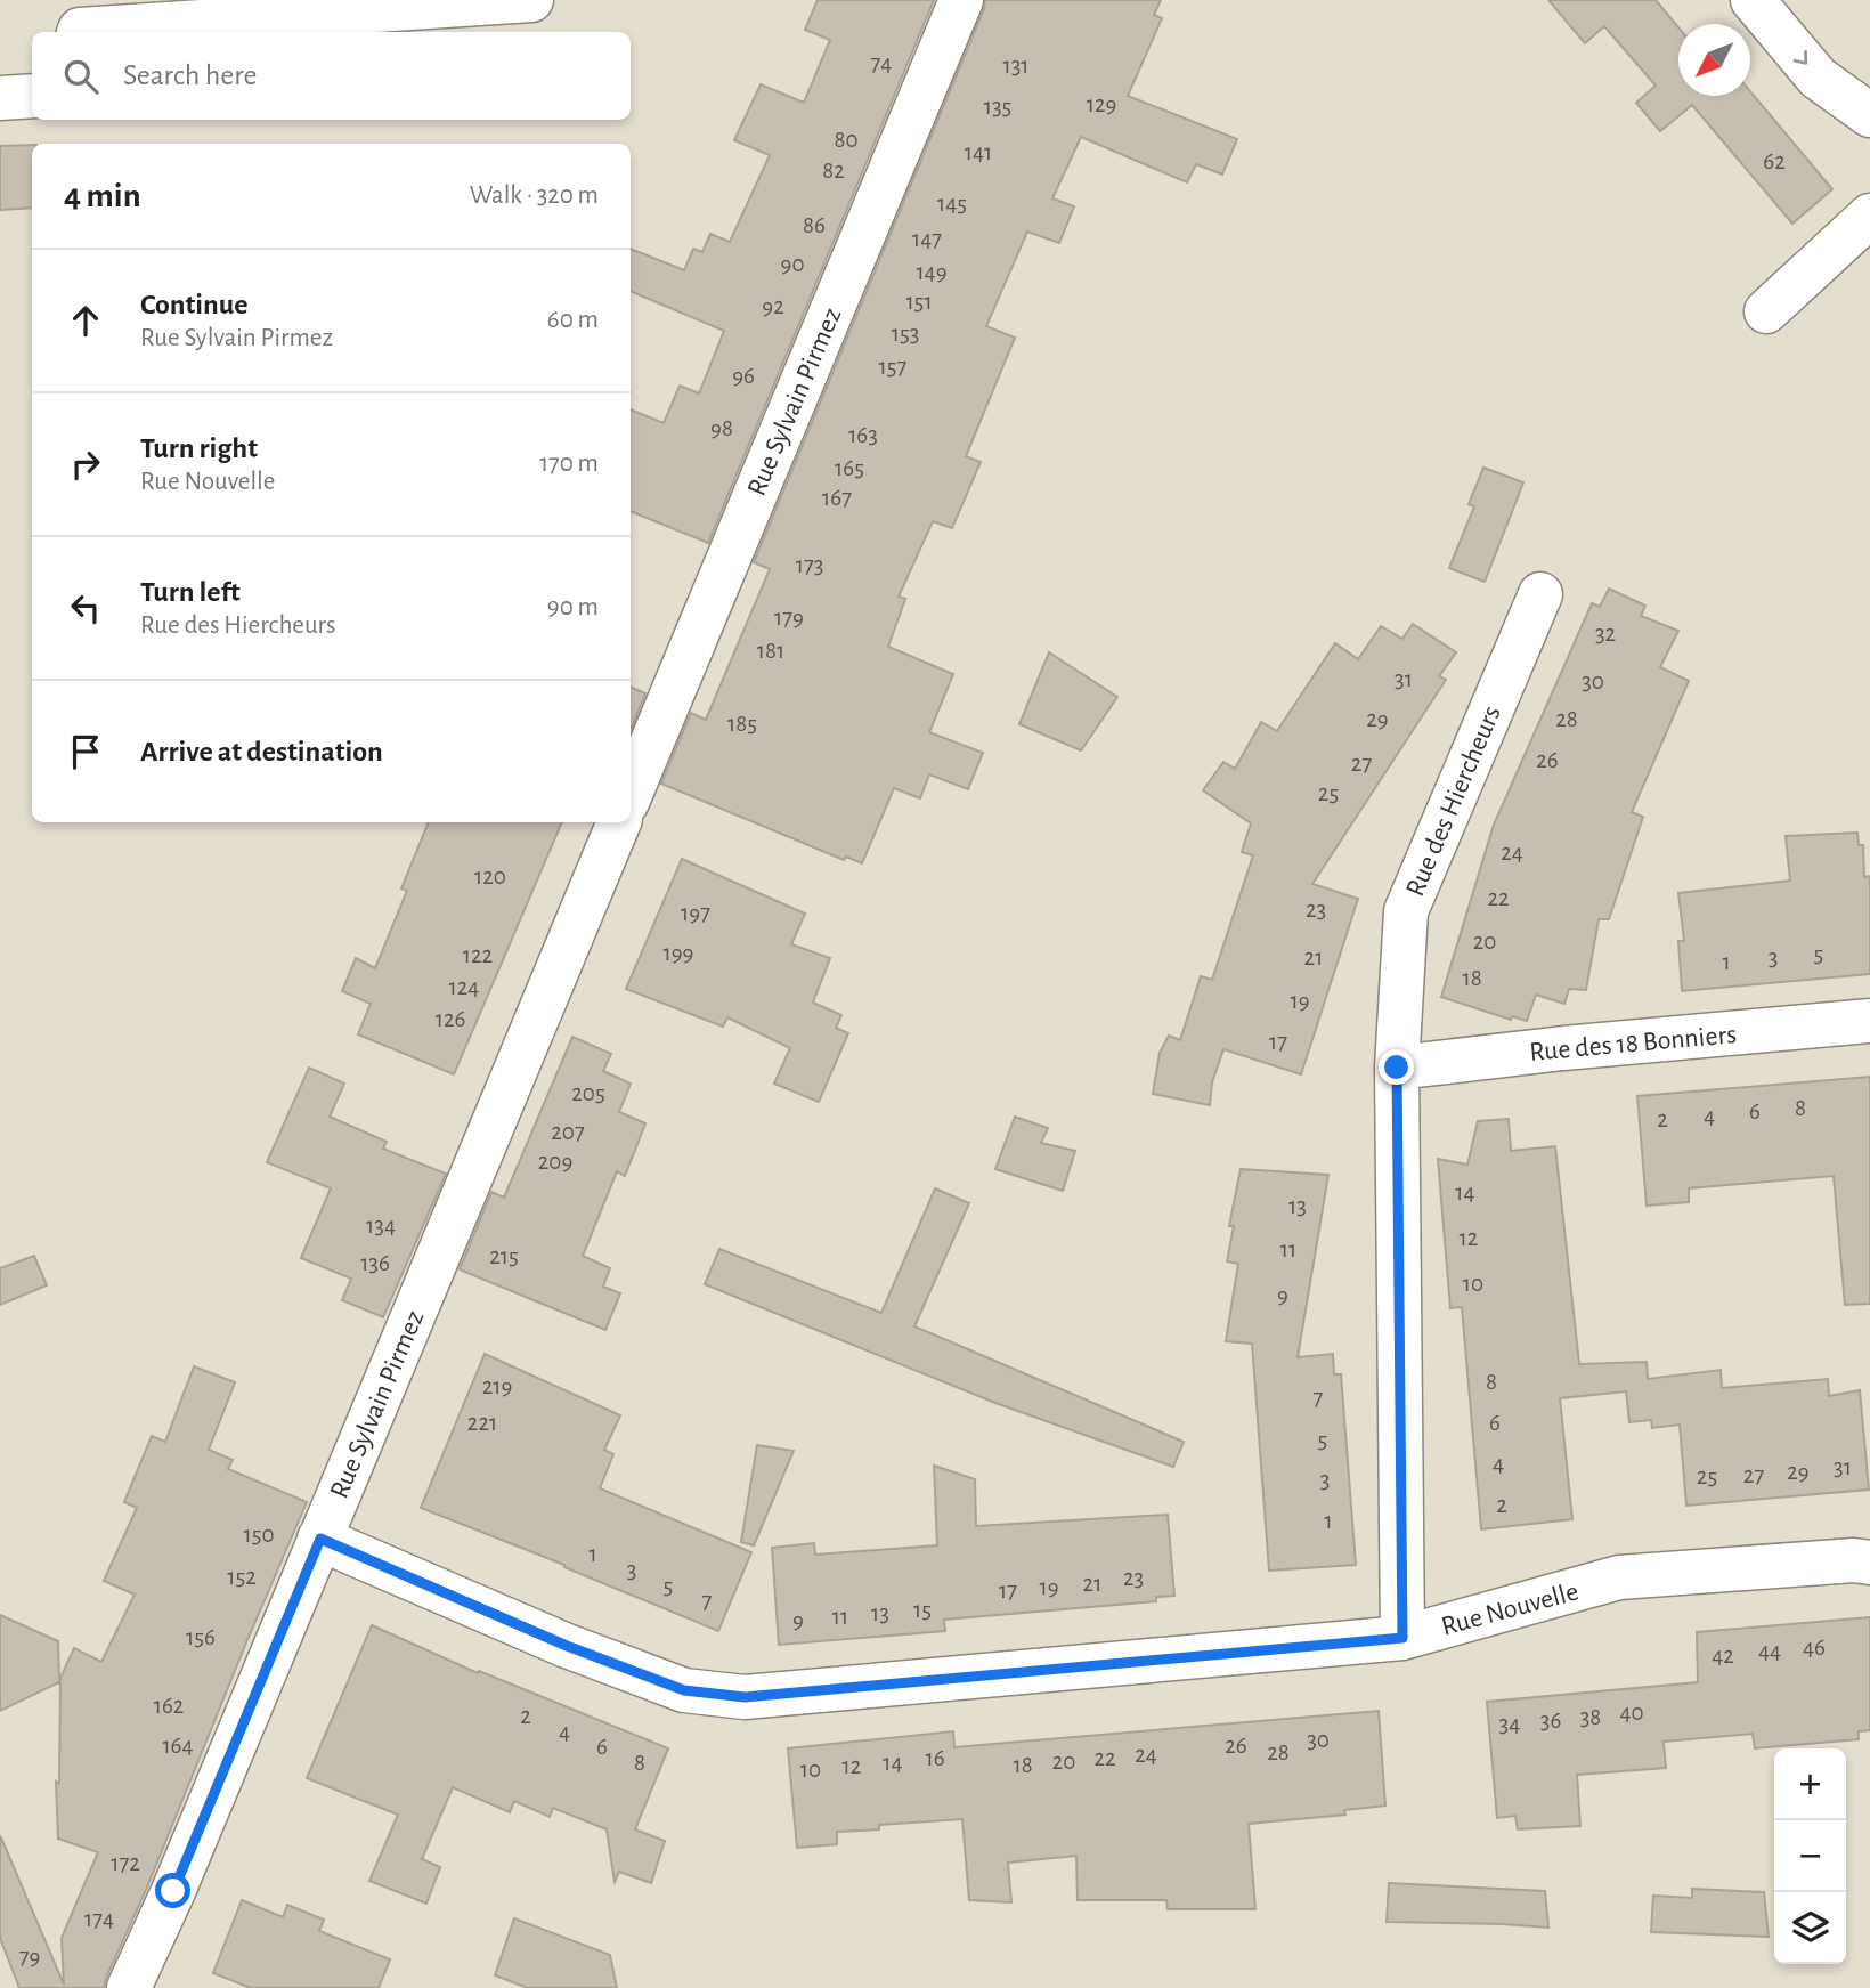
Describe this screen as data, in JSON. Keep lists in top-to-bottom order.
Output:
{
  "streets": {
    "street": [
      "Rue Sylvain Pirmez",
      "Rue des Hiercheurs",
      "Rue des 18 Bonniers",
      "Rue Nouvelle"
    ]
  },
  "crossings": [
    ["Rue Sylvain Pirmez", "Rue Nouvelle"],
    ["Rue des Hiercheurs", "Rue des 18 Bonniers"],
    ["Rue des Hiercheurs", "Rue Nouvelle"]
  ],
  "house_numbers": [
    "74",
    "131",
    "129",
    "135",
    "80",
    "141",
    "62",
    "82",
    "145",
    "86",
    "147",
    "90",
    "149",
    "151",
    "92",
    "153",
    "157",
    "96",
    "98",
    "163",
    "165",
    "167",
    "173",
    "179",
    "32",
    "181",
    "31",
    "30",
    "29",
    "28",
    "185",
    "26",
    "27",
    "25",
    "24",
    "120",
    "22",
    "23",
    "197",
    "20",
    "199",
    "5",
    "122",
    "21",
    "3",
    "1",
    "18",
    "124",
    "19",
    "126",
    "17",
    "205",
    "8",
    "6",
    "4",
    "2",
    "207",
    "209",
    "14",
    "13",
    "134",
    "12",
    "11",
    "215",
    "136",
    "10",
    "9",
    "8",
    "219",
    "7",
    "221",
    "6",
    "5",
    "4",
    "31",
    "29",
    "27",
    "25",
    "3",
    "2",
    "1",
    "150",
    "1",
    "3",
    "152",
    "23",
    "21",
    "5",
    "19",
    "17",
    "7",
    "15",
    "13",
    "11",
    "9",
    "156",
    "46",
    "44",
    "42",
    "162",
    "40",
    "2",
    "38",
    "36",
    "34",
    "4",
    "30",
    "164",
    "26",
    "6",
    "28",
    "24",
    "16",
    "22",
    "20",
    "8",
    "14",
    "18",
    "12",
    "10",
    "172",
    "174",
    "79"
  ],
  "north": "bottom left",
  "page": {
    "search": "Search here",
    "heading": ["4 min", "Walk · 320 m"],
    "list": [
      ["Continue", "Rue Sylvain Pirmez", "60 m"],
      ["Turn right", "Rue Nouvelle", "170 m"],
      ["Turn left", "Rue des Hiercheurs", "90 m"],
      "Arrive at destination"
    ],
    "map_buttons": ["+", "−"]
  }
}
